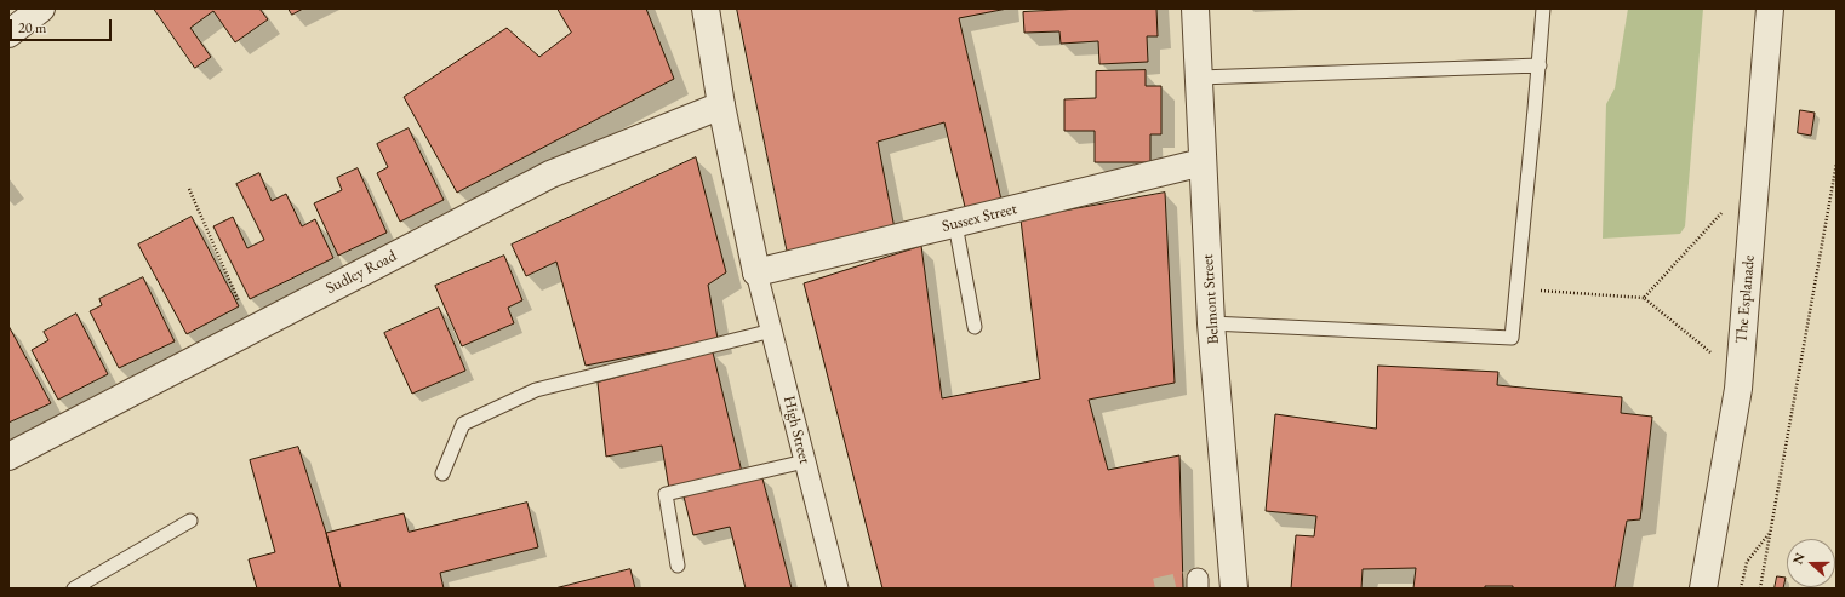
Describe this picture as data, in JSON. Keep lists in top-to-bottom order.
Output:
{
  "streets": {
    "street": [
      "Sussex Street",
      "Sudley Road",
      "Belmont Street",
      "The Esplanade",
      "High Street"
    ]
  },
  "crossings": [
    ["Sussex Street", "Belmont Street"],
    ["Sussex Street", "High Street"]
  ],
  "scale_bar": "20 m",
  "north": "left"
}
